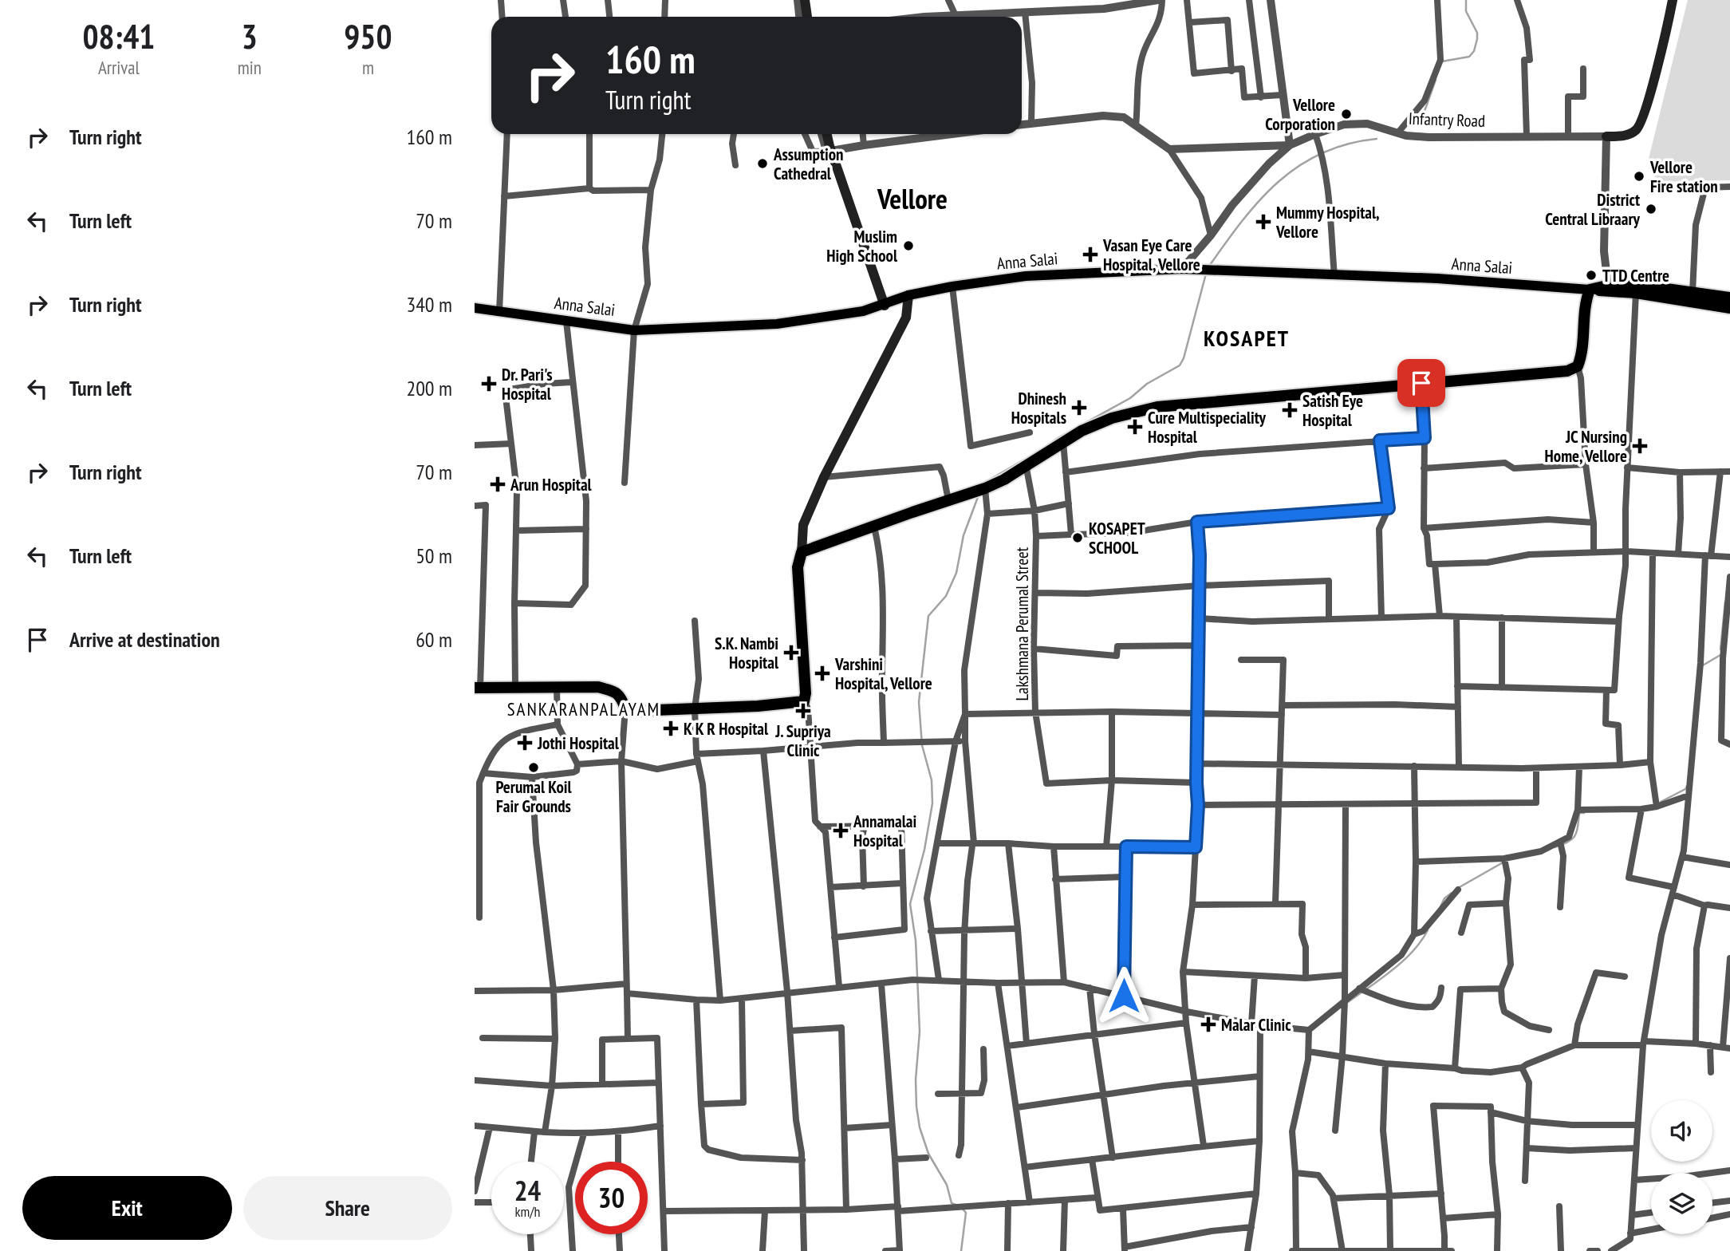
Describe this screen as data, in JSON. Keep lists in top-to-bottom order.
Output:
{
  "streets": {
    "highway": ["Anna Salai"],
    "main road": ["Infantry Road"],
    "street": ["Lakshmana Perumal Street"]
  },
  "crossings": [
    ["Infantry Road", "Anna Salai"]
  ],
  "districts": ["Vellore", "KOSAPET", "SANKARANPALAYAM"],
  "places": {
    "other": [
      "Vellore Corporation",
      "Assumption Cathedral",
      "Vellore Fire station",
      "District Central Libraary",
      "Muslim High School",
      "TTD Centre",
      "KOSAPET SCHOOL",
      "Perumal Koil Fair Grounds"
    ],
    "health": [
      "Mummy Hospital, Vellore",
      "Vasan Eye Care Hospital, Vellore",
      "Dr. Pari's Hospital",
      "Dhinesh Hospitals",
      "Satish Eye Hospital",
      "Cure Multispeciality Hospital",
      "JC Nursing Home, Vellore",
      "Arun Hospital",
      "S.K. Nambi Hospital",
      "Varshini Hospital, Vellore",
      "J. Supriya Clinic",
      "K K R Hospital",
      "Jothi Hospital",
      "Annamalai Hospital",
      "Malar Clinic"
    ]
  },
  "page": {
    "eta": [
      "08:41",
      "Arrival",
      "3",
      "min",
      "950",
      "m"
    ],
    "turn": ["160 m", "Turn right"],
    "list": [
      {
        "name": "Turn right",
        "value": "160 m"
      },
      {
        "name": "Turn left",
        "value": "70 m"
      },
      {
        "name": "Turn right",
        "value": "340 m"
      },
      {
        "name": "Turn left",
        "value": "200 m"
      },
      {
        "name": "Turn right",
        "value": "70 m"
      },
      {
        "name": "Turn left",
        "value": "50 m"
      },
      {
        "name": "Arrive at destination",
        "value": "60 m"
      }
    ],
    "speed": "24 km/h",
    "limit": "30",
    "buttons": ["Exit", "Share"]
  }
}
